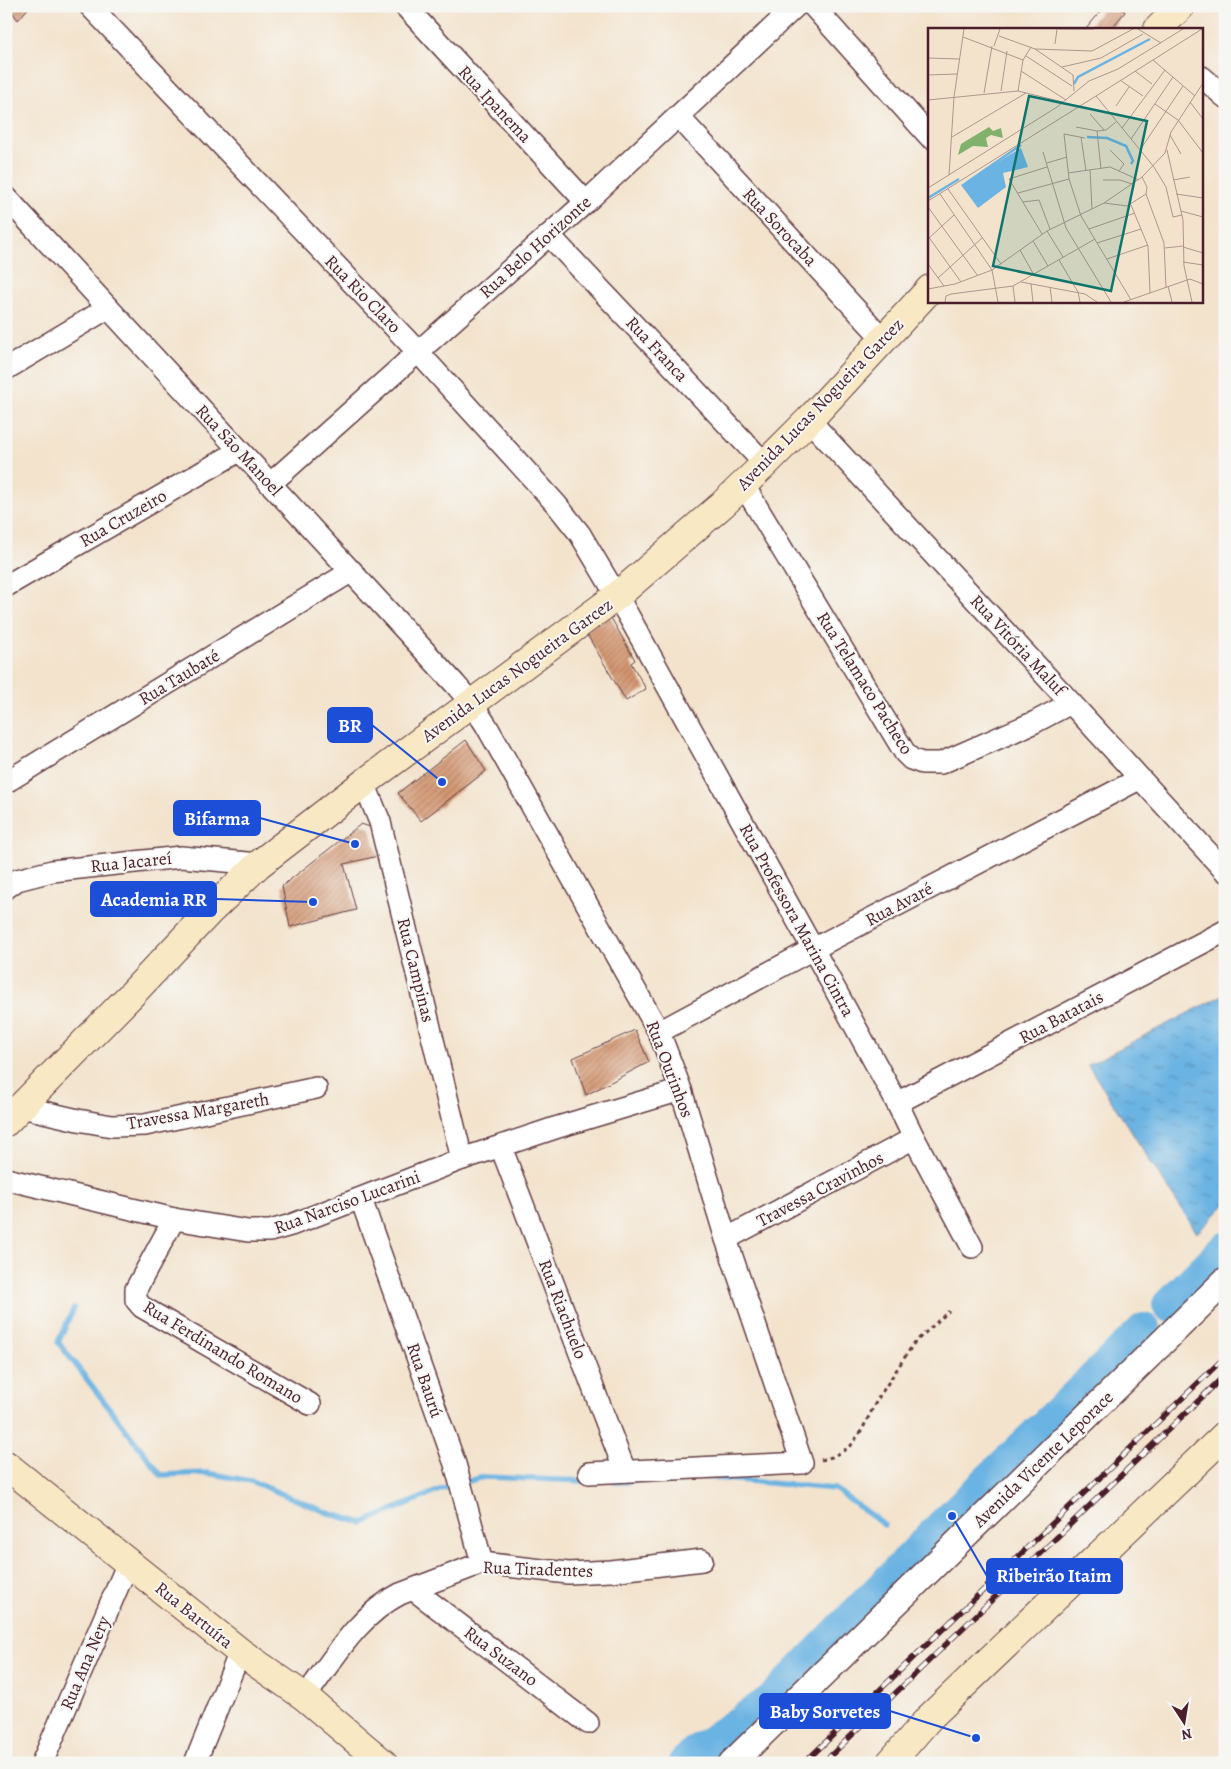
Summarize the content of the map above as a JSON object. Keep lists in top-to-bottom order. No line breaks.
{"streets":{"main road":["Avenida Lucas Nogueira Garcez","Rua Bartuíra"],"street":["Rua Ipanema","Rua Sorocaba","Rua Belo Horizonte","Rua Rio Claro","Rua Franca","Rua São Manoel","Rua Cruzeiro","Rua Vitória Maluf","Rua Taubaté","Rua Telamaco Pacheco","Rua Jacareí","Rua Avaré","Rua Professora Marina Cintra","Rua Campinas","Rua Batatais","Rua Ourinhos","Travessa Margareth","Travessa Cravinhos","Rua Narciso Lucarini","Rua Riachuelo","Rua Ferdinando Romano","Rua Baurú","Avenida Vicente Leporace","Rua Tiradentes","Rua Suzano","Rua Ana Nery"]},"crossings":[["Rua Ipanema","Rua Belo Horizonte"],["Rua Sorocaba","Rua Belo Horizonte"],["Rua Sorocaba","Avenida Lucas Nogueira Garcez"],["Rua Belo Horizonte","Rua Rio Claro"],["Rua Belo Horizonte","Rua Franca"],["Rua Belo Horizonte","Rua São Manoel"],["Rua Rio Claro","Avenida Lucas Nogueira Garcez"],["Rua Rio Claro","Rua Professora Marina Cintra"],["Rua Franca","Avenida Lucas Nogueira Garcez"],["Avenida Lucas Nogueira Garcez","Rua São Manoel"],["Avenida Lucas Nogueira Garcez","Rua Vitória Maluf"],["Avenida Lucas Nogueira Garcez","Rua Telamaco Pacheco"],["Avenida Lucas Nogueira Garcez","Rua Jacareí"],["Avenida Lucas Nogueira Garcez","Rua Professora Marina Cintra"],["Avenida Lucas Nogueira Garcez","Rua Campinas"],["Avenida Lucas Nogueira Garcez","Rua Ourinhos"],["Avenida Lucas Nogueira Garcez","Travessa Margareth"],["Rua São Manoel","Rua Cruzeiro"],["Rua São Manoel","Rua Taubaté"],["Rua São Manoel","Rua Ourinhos"],["Rua Vitória Maluf","Rua Telamaco Pacheco"],["Rua Vitória Maluf","Rua Avaré"],["Rua Avaré","Rua Professora Marina Cintra"],["Rua Avaré","Rua Ourinhos"],["Rua Professora Marina Cintra","Rua Batatais"],["Rua Professora Marina Cintra","Travessa Cravinhos"],["Rua Campinas","Rua Narciso Lucarini"],["Rua Ourinhos","Travessa Cravinhos"],["Rua Ourinhos","Rua Narciso Lucarini"],["Rua Narciso Lucarini","Rua Riachuelo"],["Rua Narciso Lucarini","Rua Ferdinando Romano"],["Rua Narciso Lucarini","Rua Baurú"],["Rua Baurú","Rua Tiradentes"],["Rua Tiradentes","Rua Bartuíra"],["Rua Tiradentes","Rua Suzano"],["Rua Bartuíra","Rua Ana Nery"]],"places":["BR","Bifarma","Academia RR","Ribeirão Itaim","Baby Sorvetes"],"north":"bottom"}
